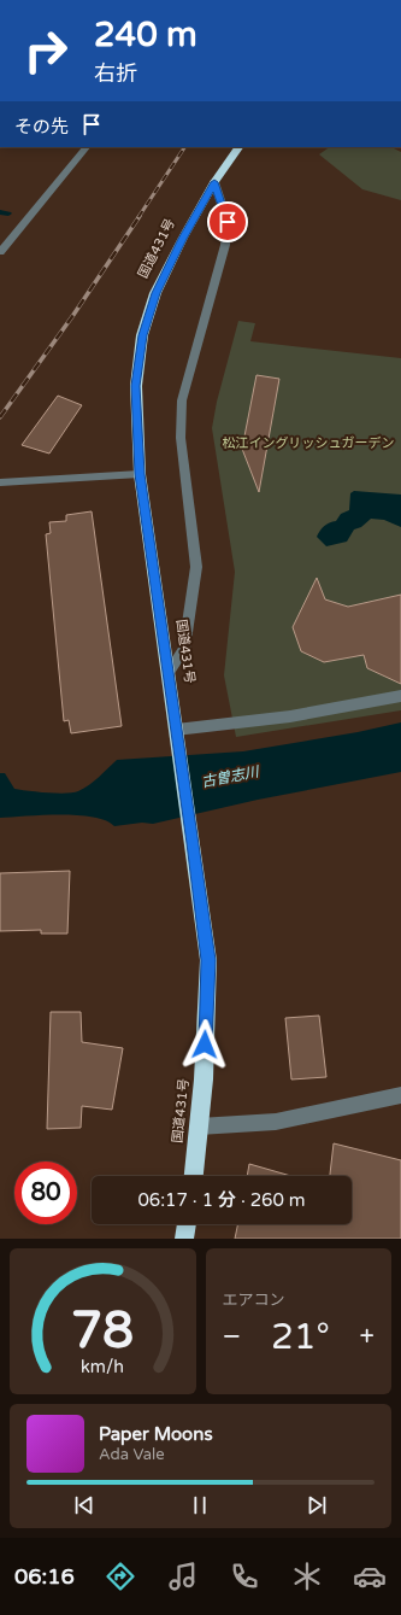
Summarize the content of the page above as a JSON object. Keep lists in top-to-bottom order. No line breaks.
{"streets":{"highway":["国道431号"]},"water":["古曽志川"],"parks":["松江イングリッシュガーデン"],"page":{"turn":["240 m","右折"],"then":"その先","limit":"80","trip":"06:17 · 1 分 · 260 m","tile":"エアコン","heat":["−","21°","+"],"song":["Paper Moons","Ada Vale"],"tabs":"06:16","gauge":["78","km/h"]}}
